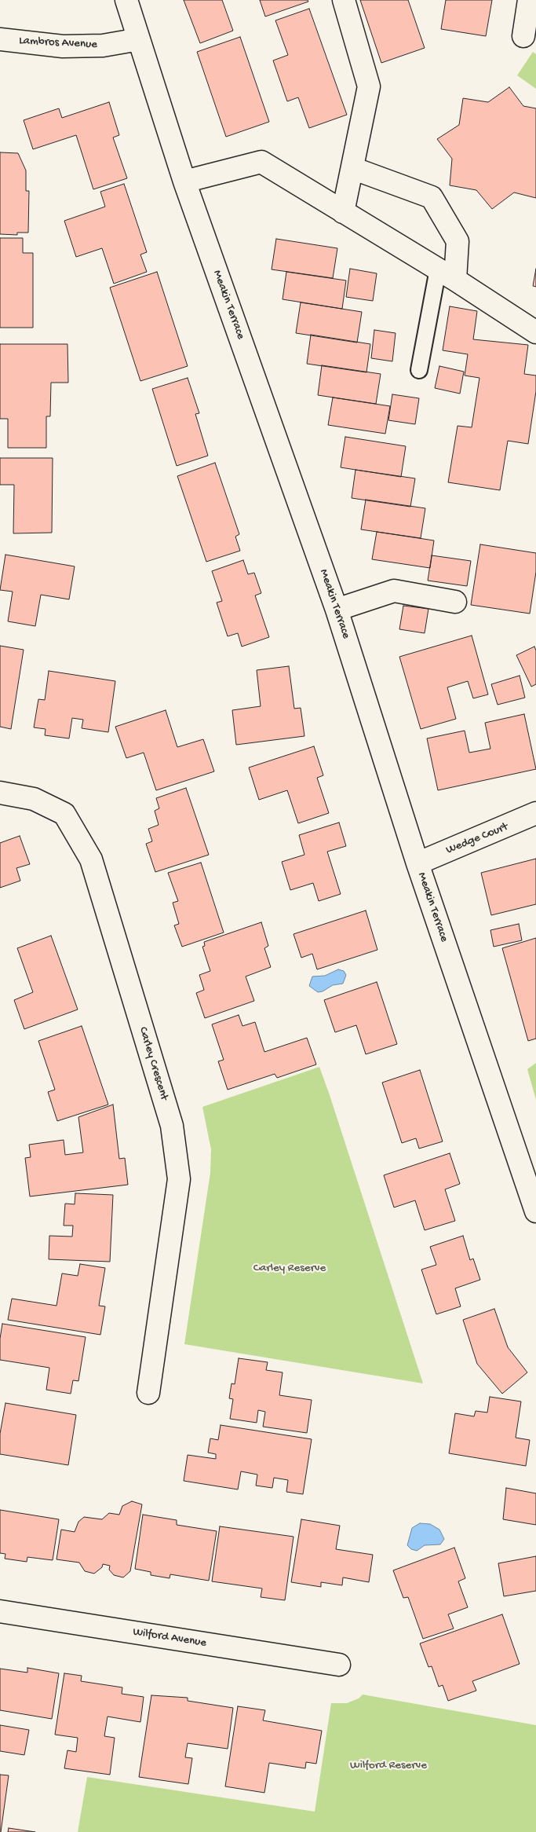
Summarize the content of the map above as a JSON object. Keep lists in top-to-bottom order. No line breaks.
{"streets":{"street":["Lambros Avenue","Meakin Terrace","Wedge Court","Carley Crescent","Wilford Avenue"]},"crossings":[["Lambros Avenue","Meakin Terrace"],["Meakin Terrace","Wedge Court"]],"parks":["Carley Reserve","Wilford Reserve"]}
